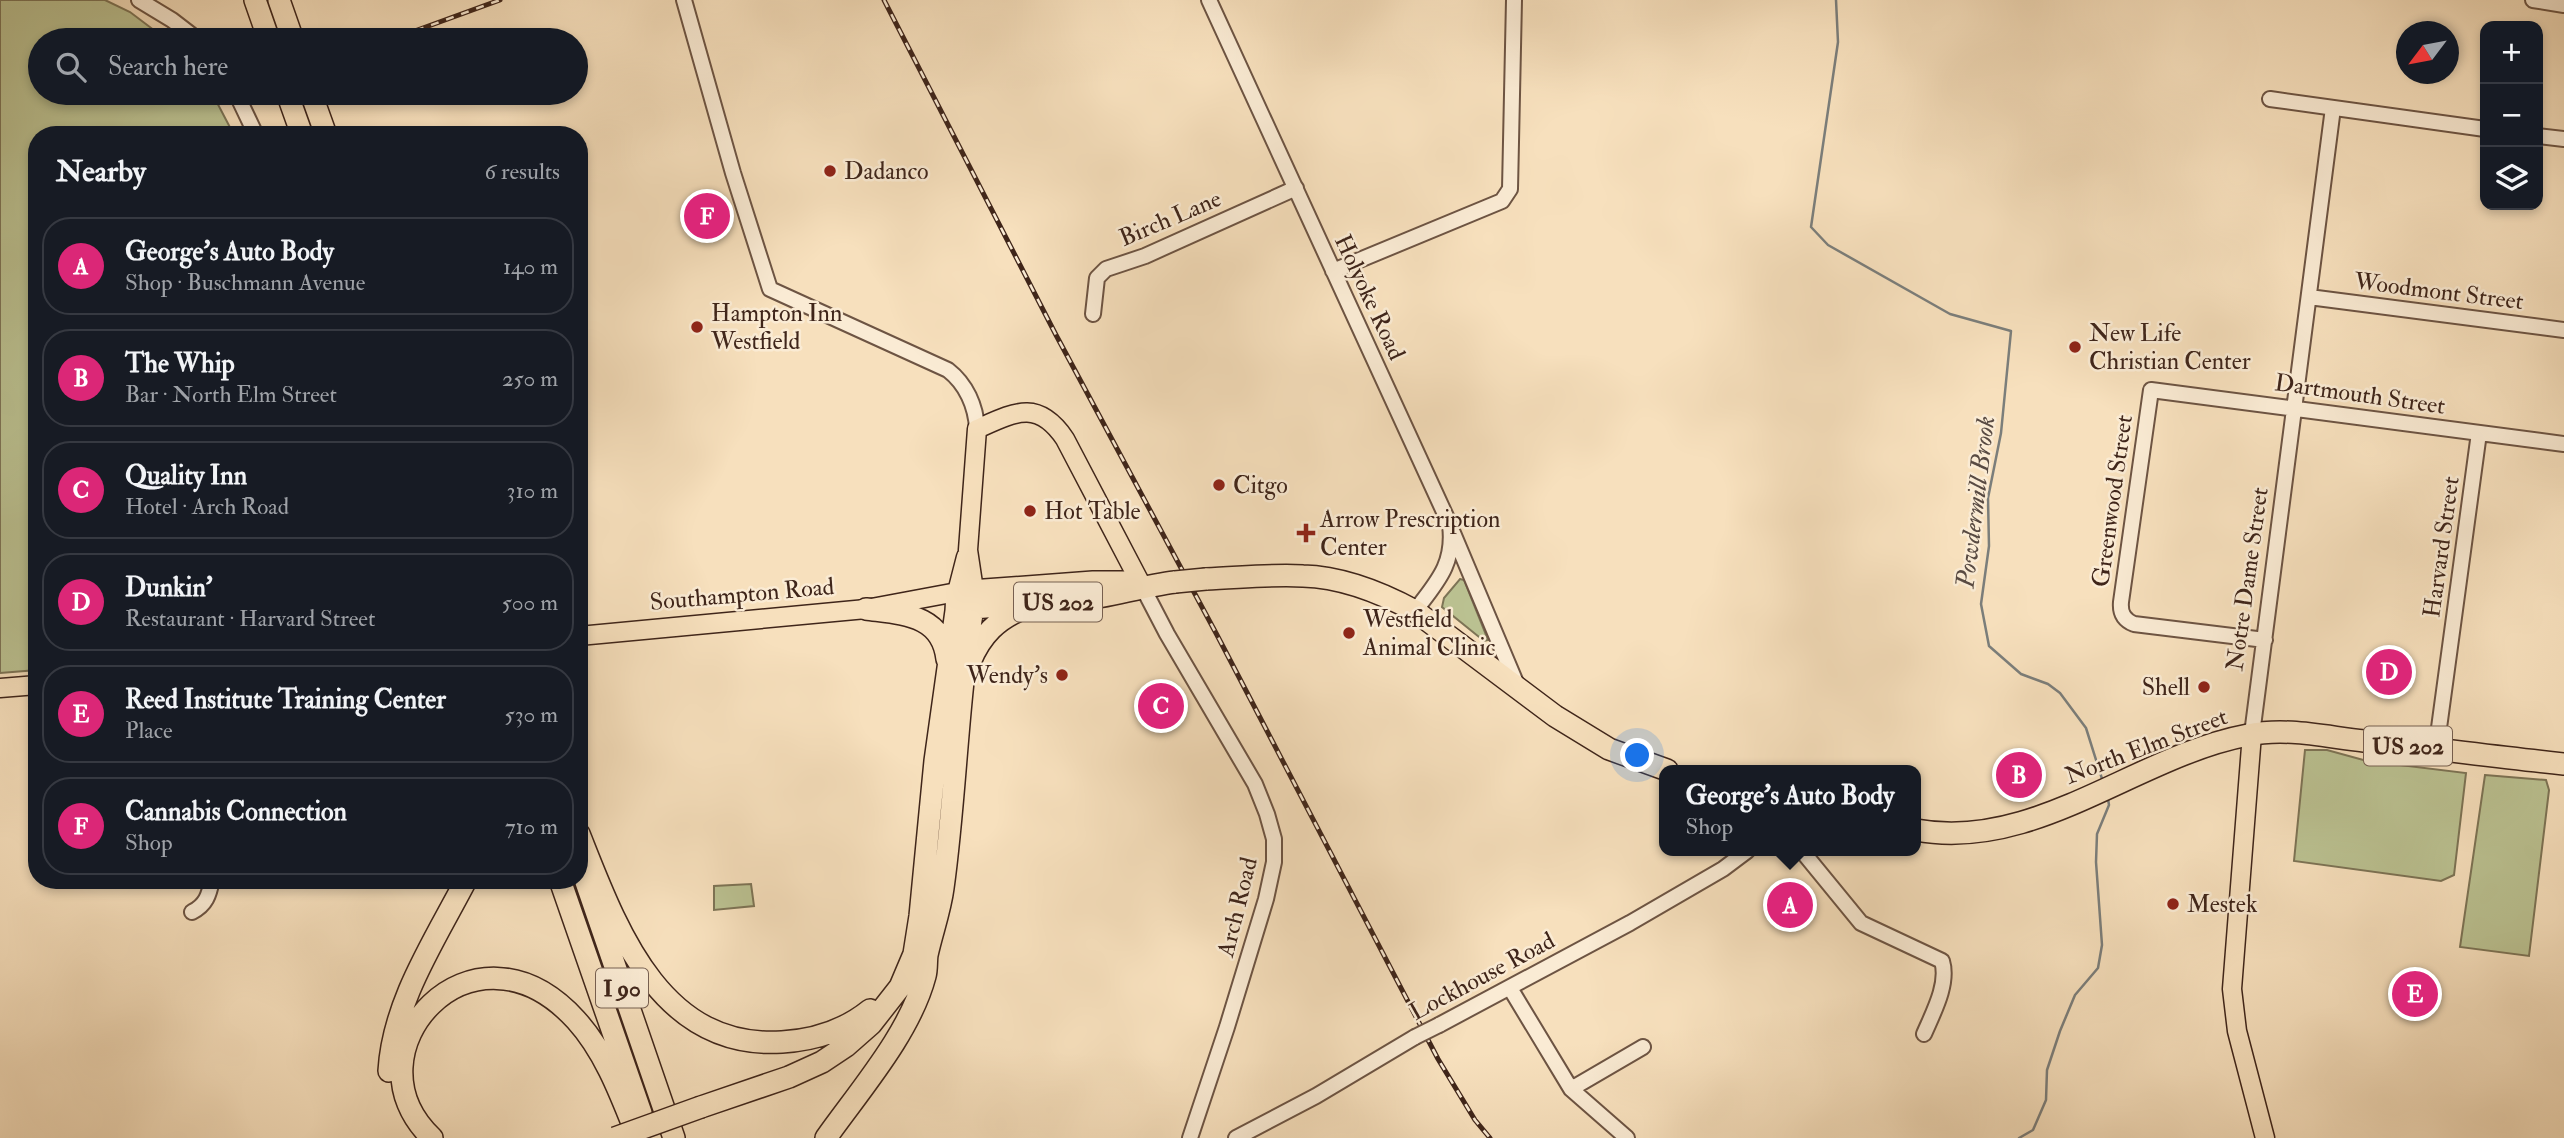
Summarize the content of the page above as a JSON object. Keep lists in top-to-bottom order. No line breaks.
{"streets":{"highway":["Southampton Road","US 202","North Elm Street","I 90"],"main road":["Notre Dame Street"],"street":["Birch Lane","Woodmont Street","Holyoke Road","Dartmouth Street","Greenwood Street","Harvard Street","Arch Road","Lockhouse Road"]},"crossings":[["Birch Lane","Holyoke Road"],["Woodmont Street","Notre Dame Street"],["Holyoke Road","Southampton Road"],["Holyoke Road","US 202"],["Dartmouth Street","Greenwood Street"],["Dartmouth Street","Harvard Street"],["Dartmouth Street","Notre Dame Street"],["Greenwood Street","Notre Dame Street"],["Harvard Street","North Elm Street"],["Notre Dame Street","North Elm Street"],["Southampton Road","US 202"],["Southampton Road","Arch Road"]],"water":["Powdermill Brook"],"places":{"other":["Dadanco","Hampton Inn Westfield","New Life Christian Center","Citgo","Hot Table","Westfield Animal Clinic","Wendy's","Shell","Mestek"],"health":["Arrow Prescription Center"]},"north":"bottom left","page":{"map_buttons":["+","−"],"search":"Search here","heading":["Nearby","6 results"],"pins":["F","D","C","B","A","E"],"list":[{"mark":"A","name":"George's Auto Body","note":"Shop · Buschmann Avenue","value":"140 m"},{"mark":"B","name":"The Whip","note":"Bar · North Elm Street","value":"250 m"},{"mark":"C","name":"Quality Inn","note":"Hotel · Arch Road","value":"310 m"},{"mark":"D","name":"Dunkin'","note":"Restaurant · Harvard Street","value":"500 m"},{"mark":"E","name":"Reed Institute Training Center","note":"Place","value":"530 m"},{"mark":"F","name":"Cannabis Connection","note":"Shop","value":"710 m"}],"popup":["George's Auto Body","Shop"]}}
